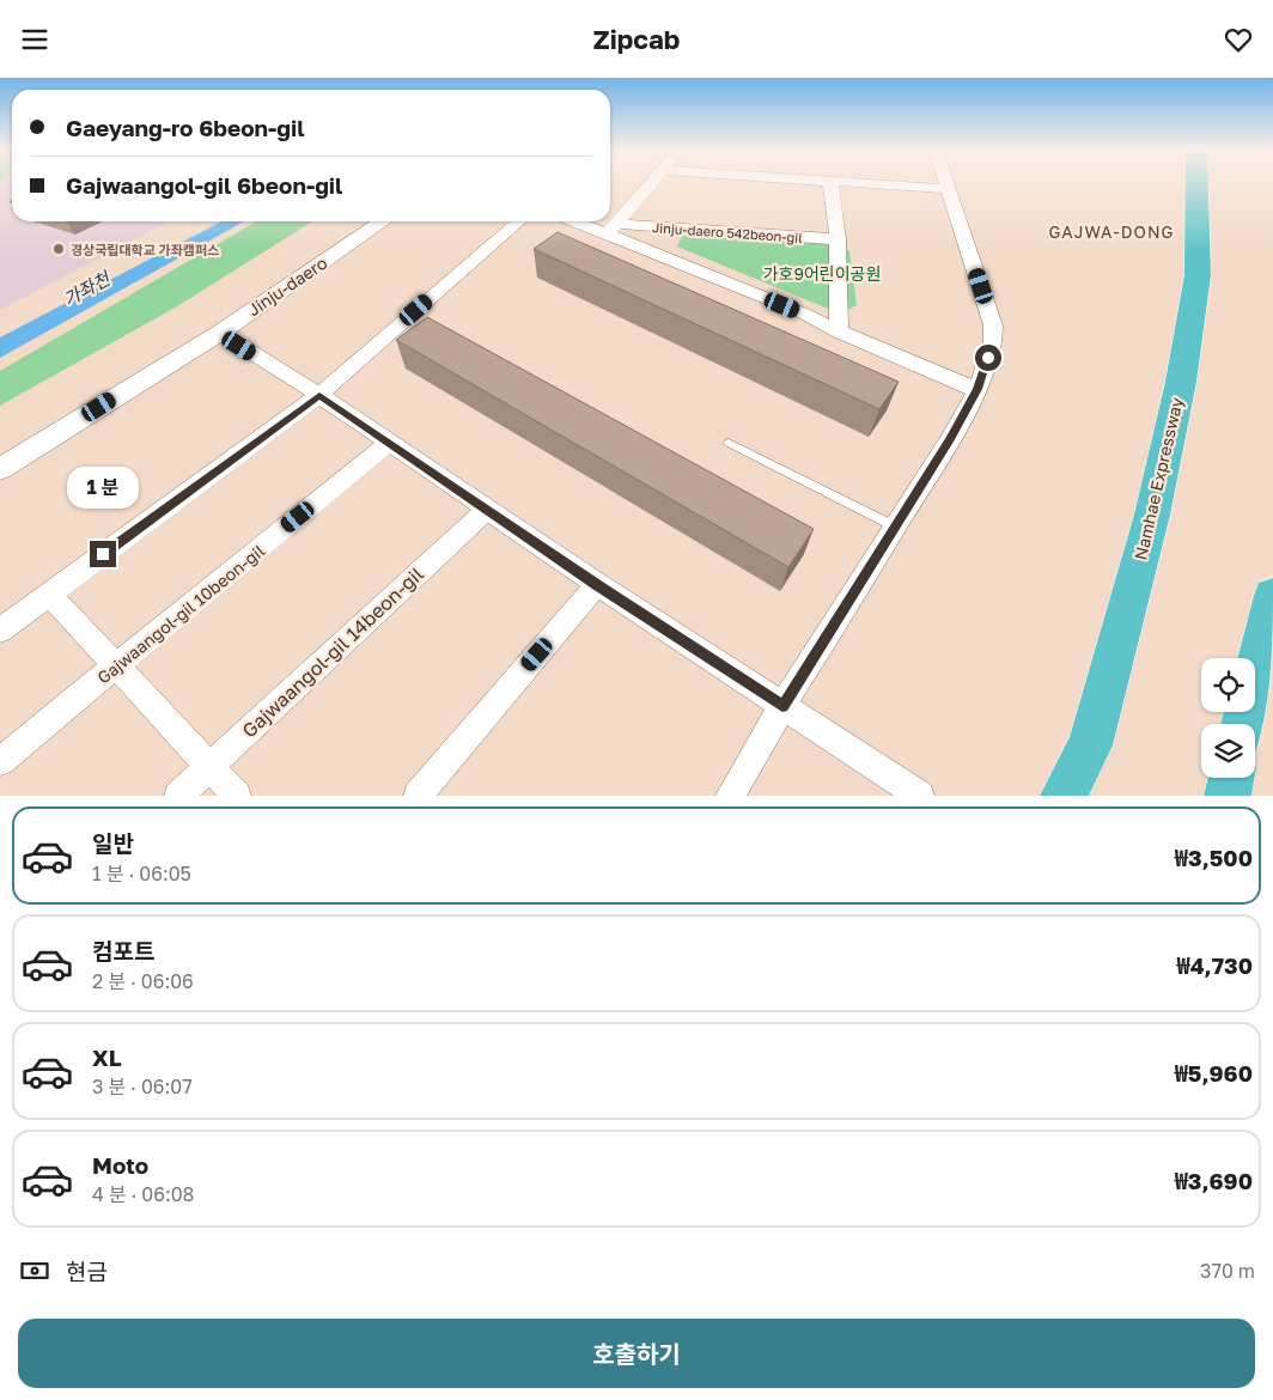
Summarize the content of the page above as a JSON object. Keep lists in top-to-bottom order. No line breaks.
{"streets":{"highway":["Namhae Expressway"],"street":["Jinju-daero 542beon-gil","Jinju-daero","Gajwaangol-gil 10beon-gil","Gajwaangol-gil 14beon-gil"]},"districts":["GAJWA-DONG"],"water":["가좌천"],"parks":["가호9어린이공원"],"places":["경상국립대학교 가좌캠퍼스"],"page":{"header":"Zipcab","banner":["Gaeyang-ro 6beon-gil","Gajwaangol-gil 6beon-gil"],"bubble":"1 분","list":[{"name":"일반","note":"1 분 · 06:05","value":"₩3,500"},{"name":"컴포트","note":"2 분 · 06:06","value":"₩4,730"},{"name":"XL","note":"3 분 · 06:07","value":"₩5,960"},{"name":"Moto","note":"4 분 · 06:08","value":"₩3,690"}],"pay":["현금","370 m"],"buttons":"호출하기"}}
